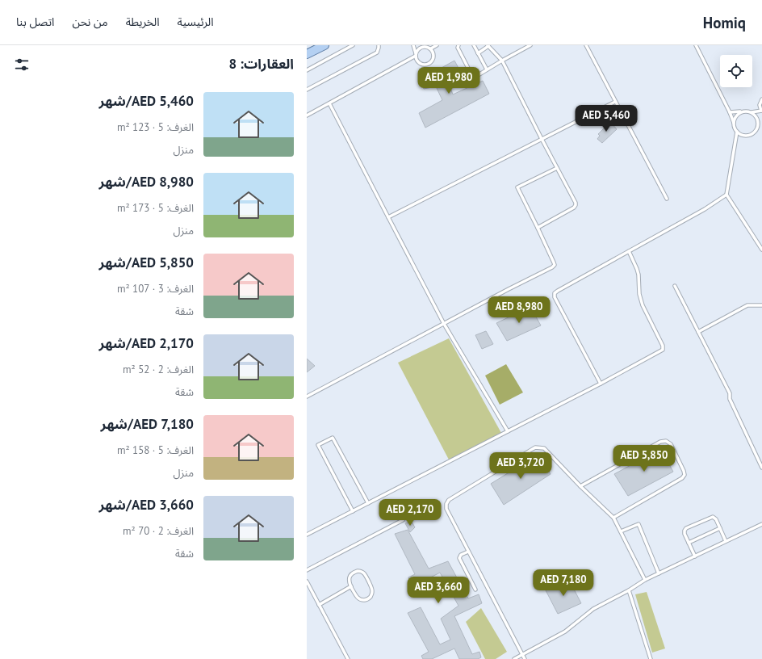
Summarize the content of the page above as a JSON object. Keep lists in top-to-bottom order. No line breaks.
{"page":{"header":"Homiq","nav":["الرئيسية","الخريطة","من نحن","اتصل بنا"],"heading":"العقارات: 8","price":["AED 1,980","AED 5,460","AED 8,980","AED 5,850","AED 3,720","AED 2,170","AED 7,180","AED 3,660"],"list":[{"name":"AED 5,460/شهر","note":"الغرف: 5 · 123 m² · منزل"},{"name":"AED 8,980/شهر","note":"الغرف: 5 · 173 m² · منزل"},{"name":"AED 5,850/شهر","note":"الغرف: 3 · 107 m² · شقة"},{"name":"AED 2,170/شهر","note":"الغرف: 2 · 52 m² · شقة"},{"name":"AED 7,180/شهر","note":"الغرف: 5 · 158 m² · منزل"},{"name":"AED 3,660/شهر","note":"الغرف: 2 · 70 m² · شقة"}]}}
